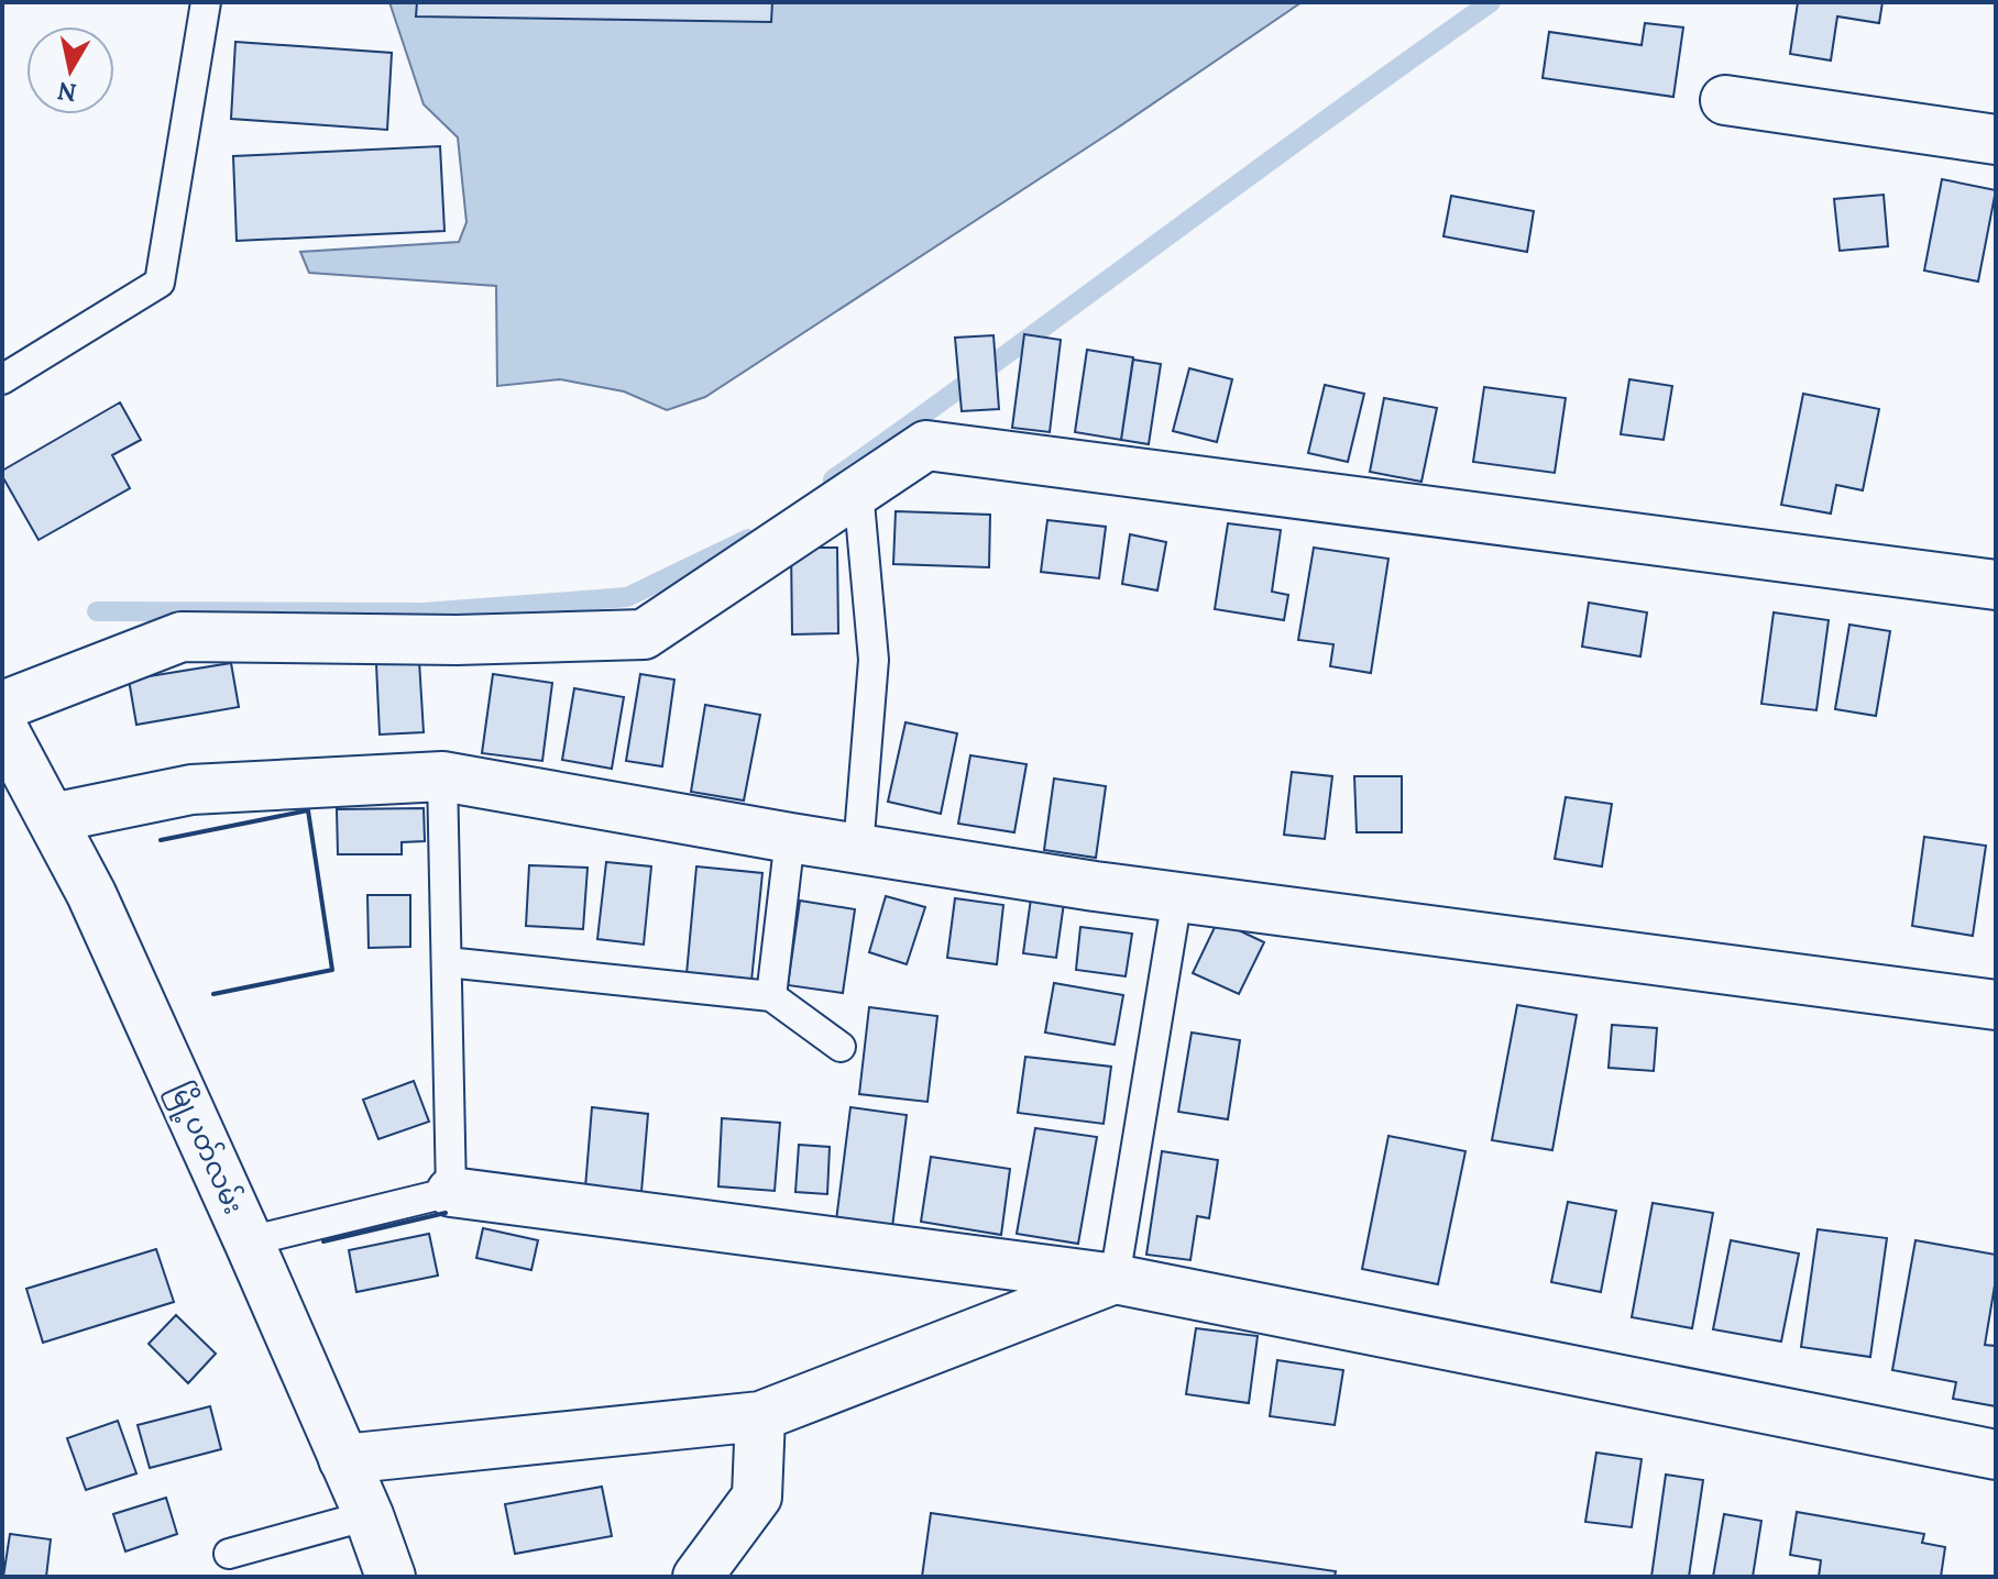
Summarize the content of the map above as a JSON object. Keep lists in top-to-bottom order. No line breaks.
{"streets":{"street":["မြို့ပတ်လမ်း"]},"north":"bottom"}
